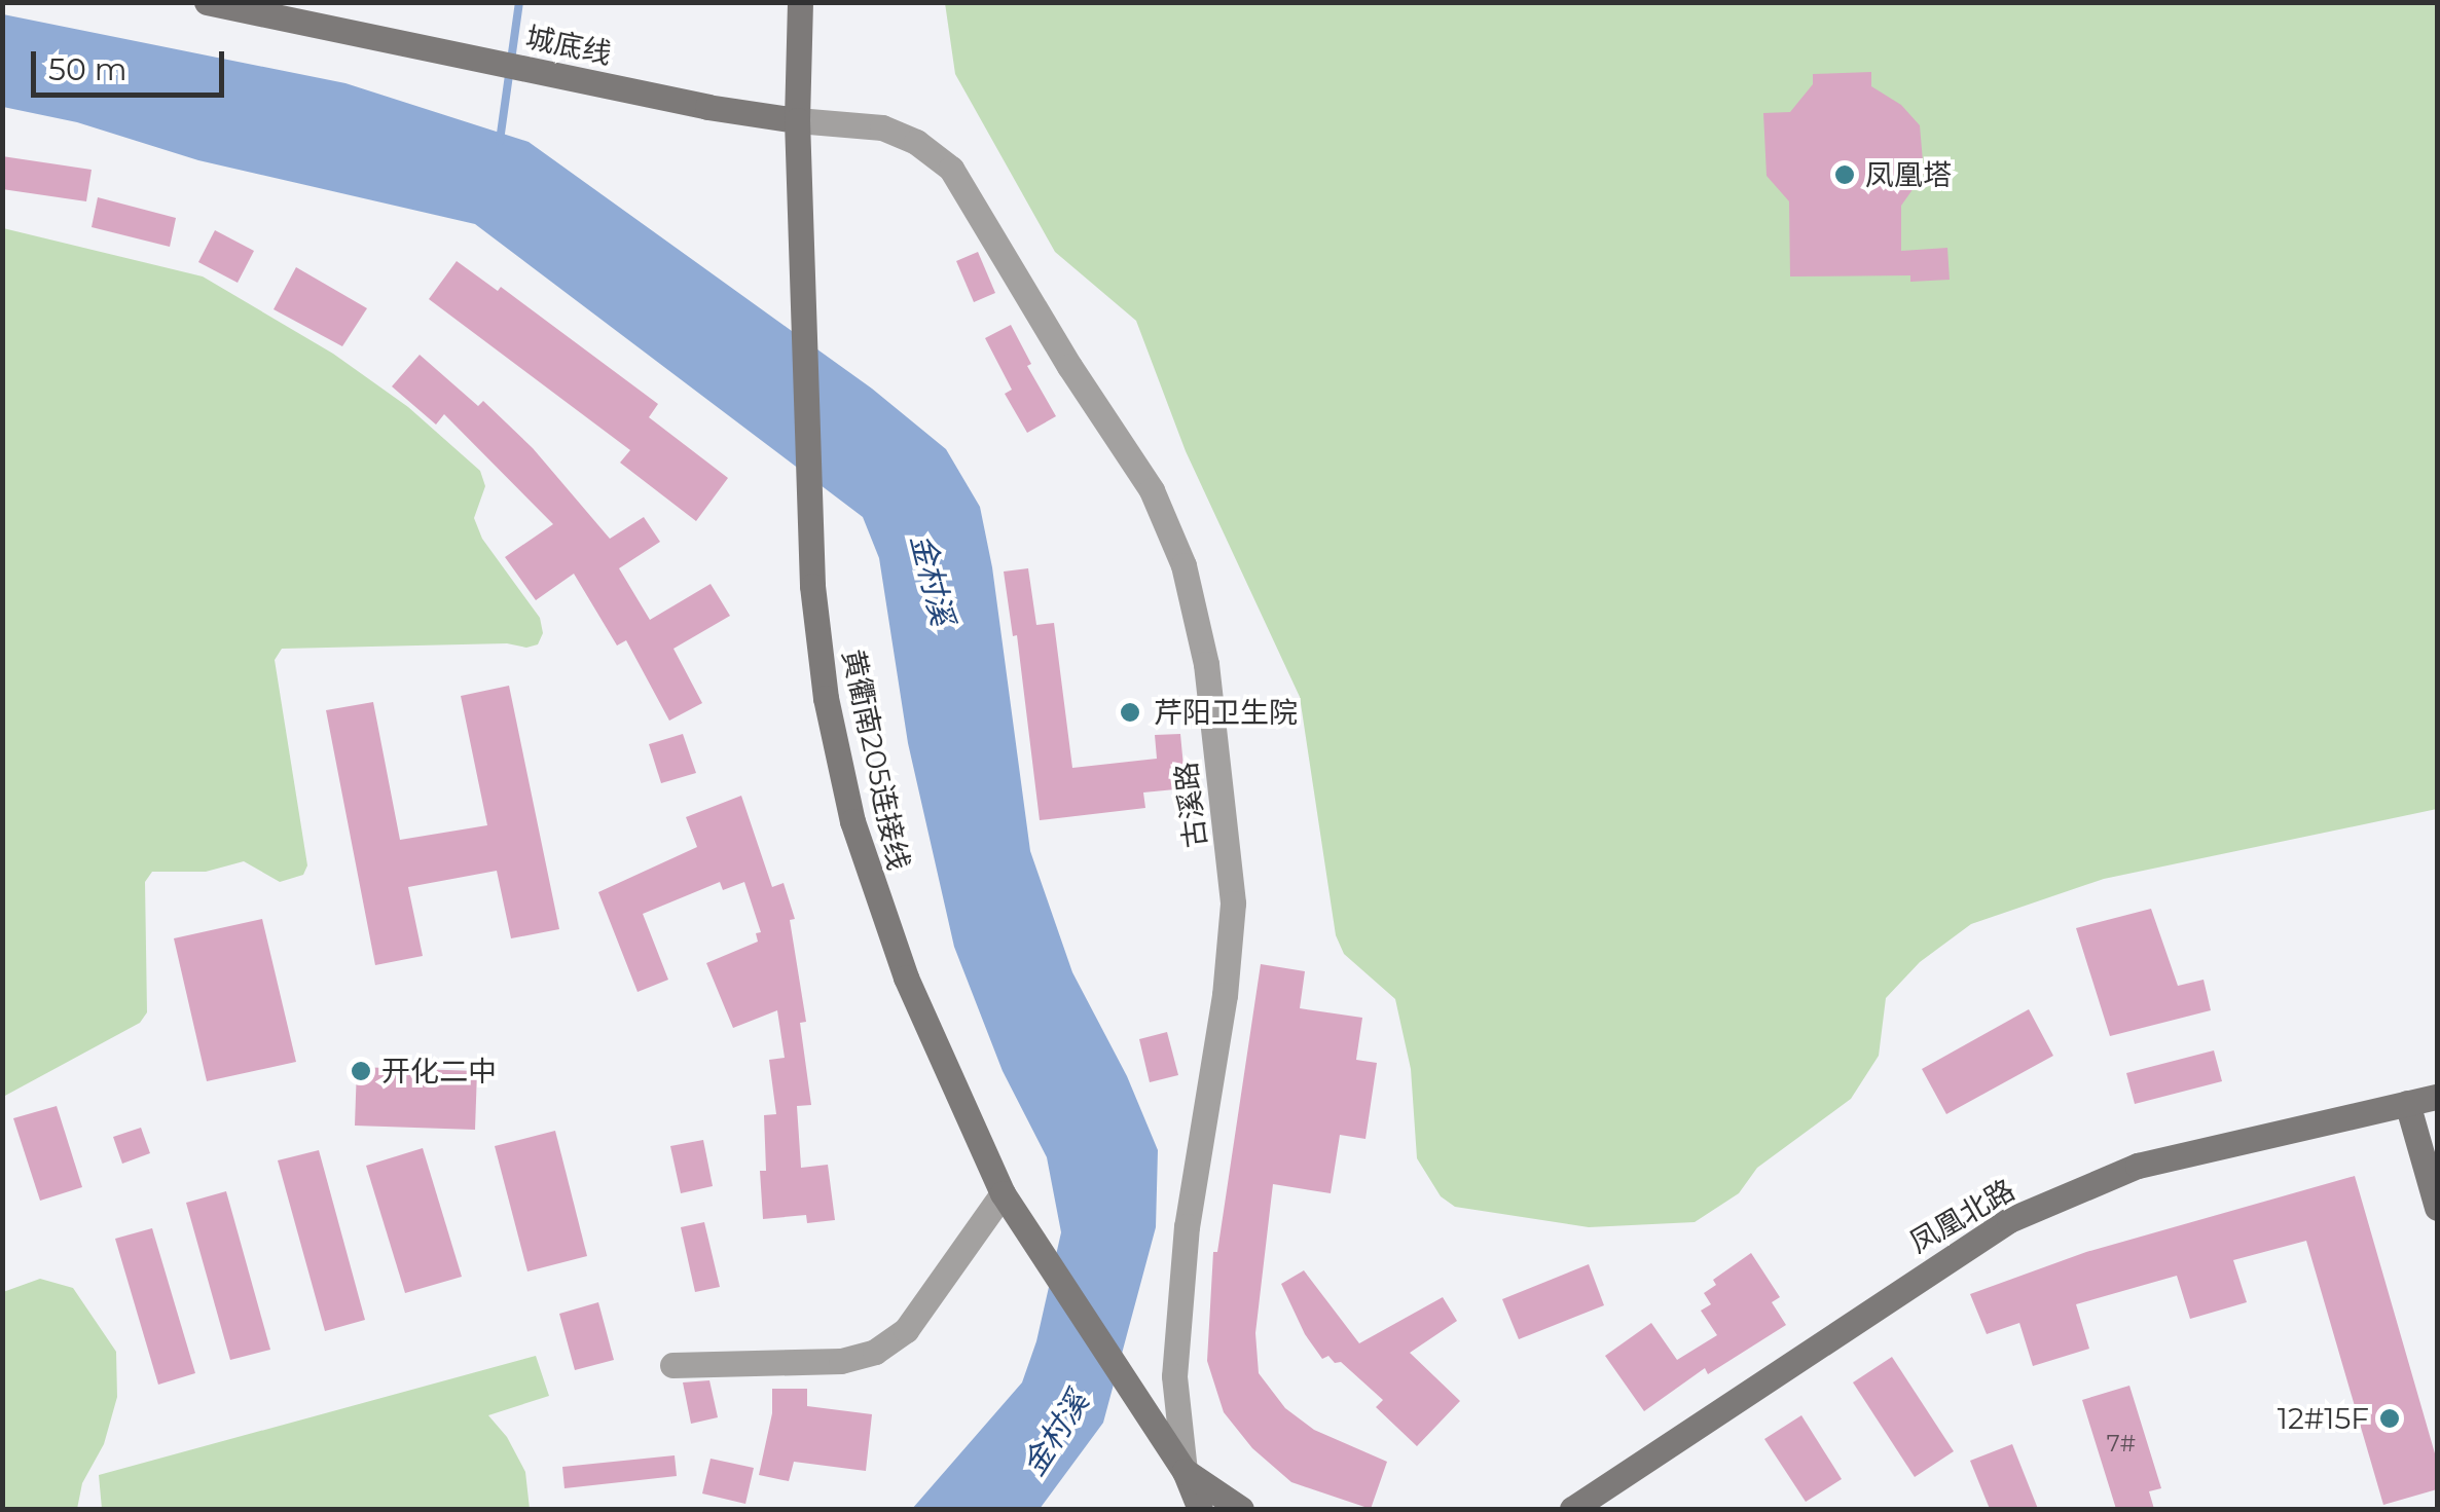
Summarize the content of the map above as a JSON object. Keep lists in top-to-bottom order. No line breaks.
{"streets":{"main road":["城底线","黄衢南205连接线","凤凰北路"],"street":["古溪路"]},"crossings":[["城底线","黄衢南205连接线"],["城底线","古溪路"],["黄衢南205连接线","古溪路"]],"water":["金村溪"],"places":["凤凰塔","芹阳卫生院","开化二中","12#15F"],"house_numbers":["7#"],"scale_bar":"50 m"}
